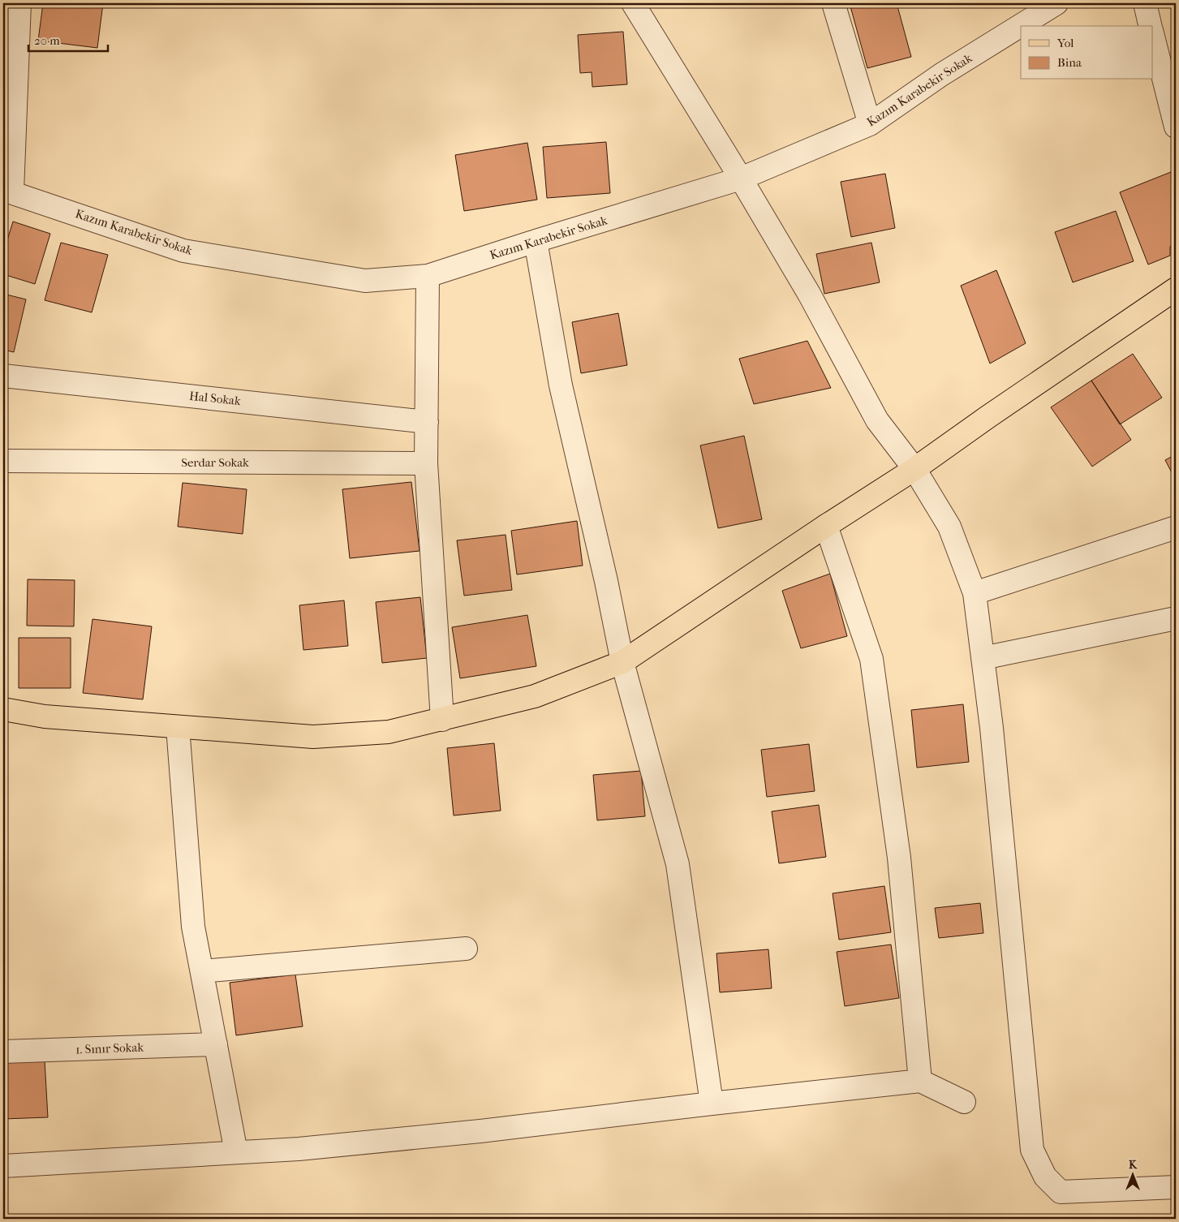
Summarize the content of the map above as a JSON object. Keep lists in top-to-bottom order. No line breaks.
{"streets":{"street":["Kazım Karabekir Sokak","Hal Sokak","Serdar Sokak","1. Sınır Sokak"]},"legend":["Yol","Bina"],"scale_bar":"20 m","north":"top"}
